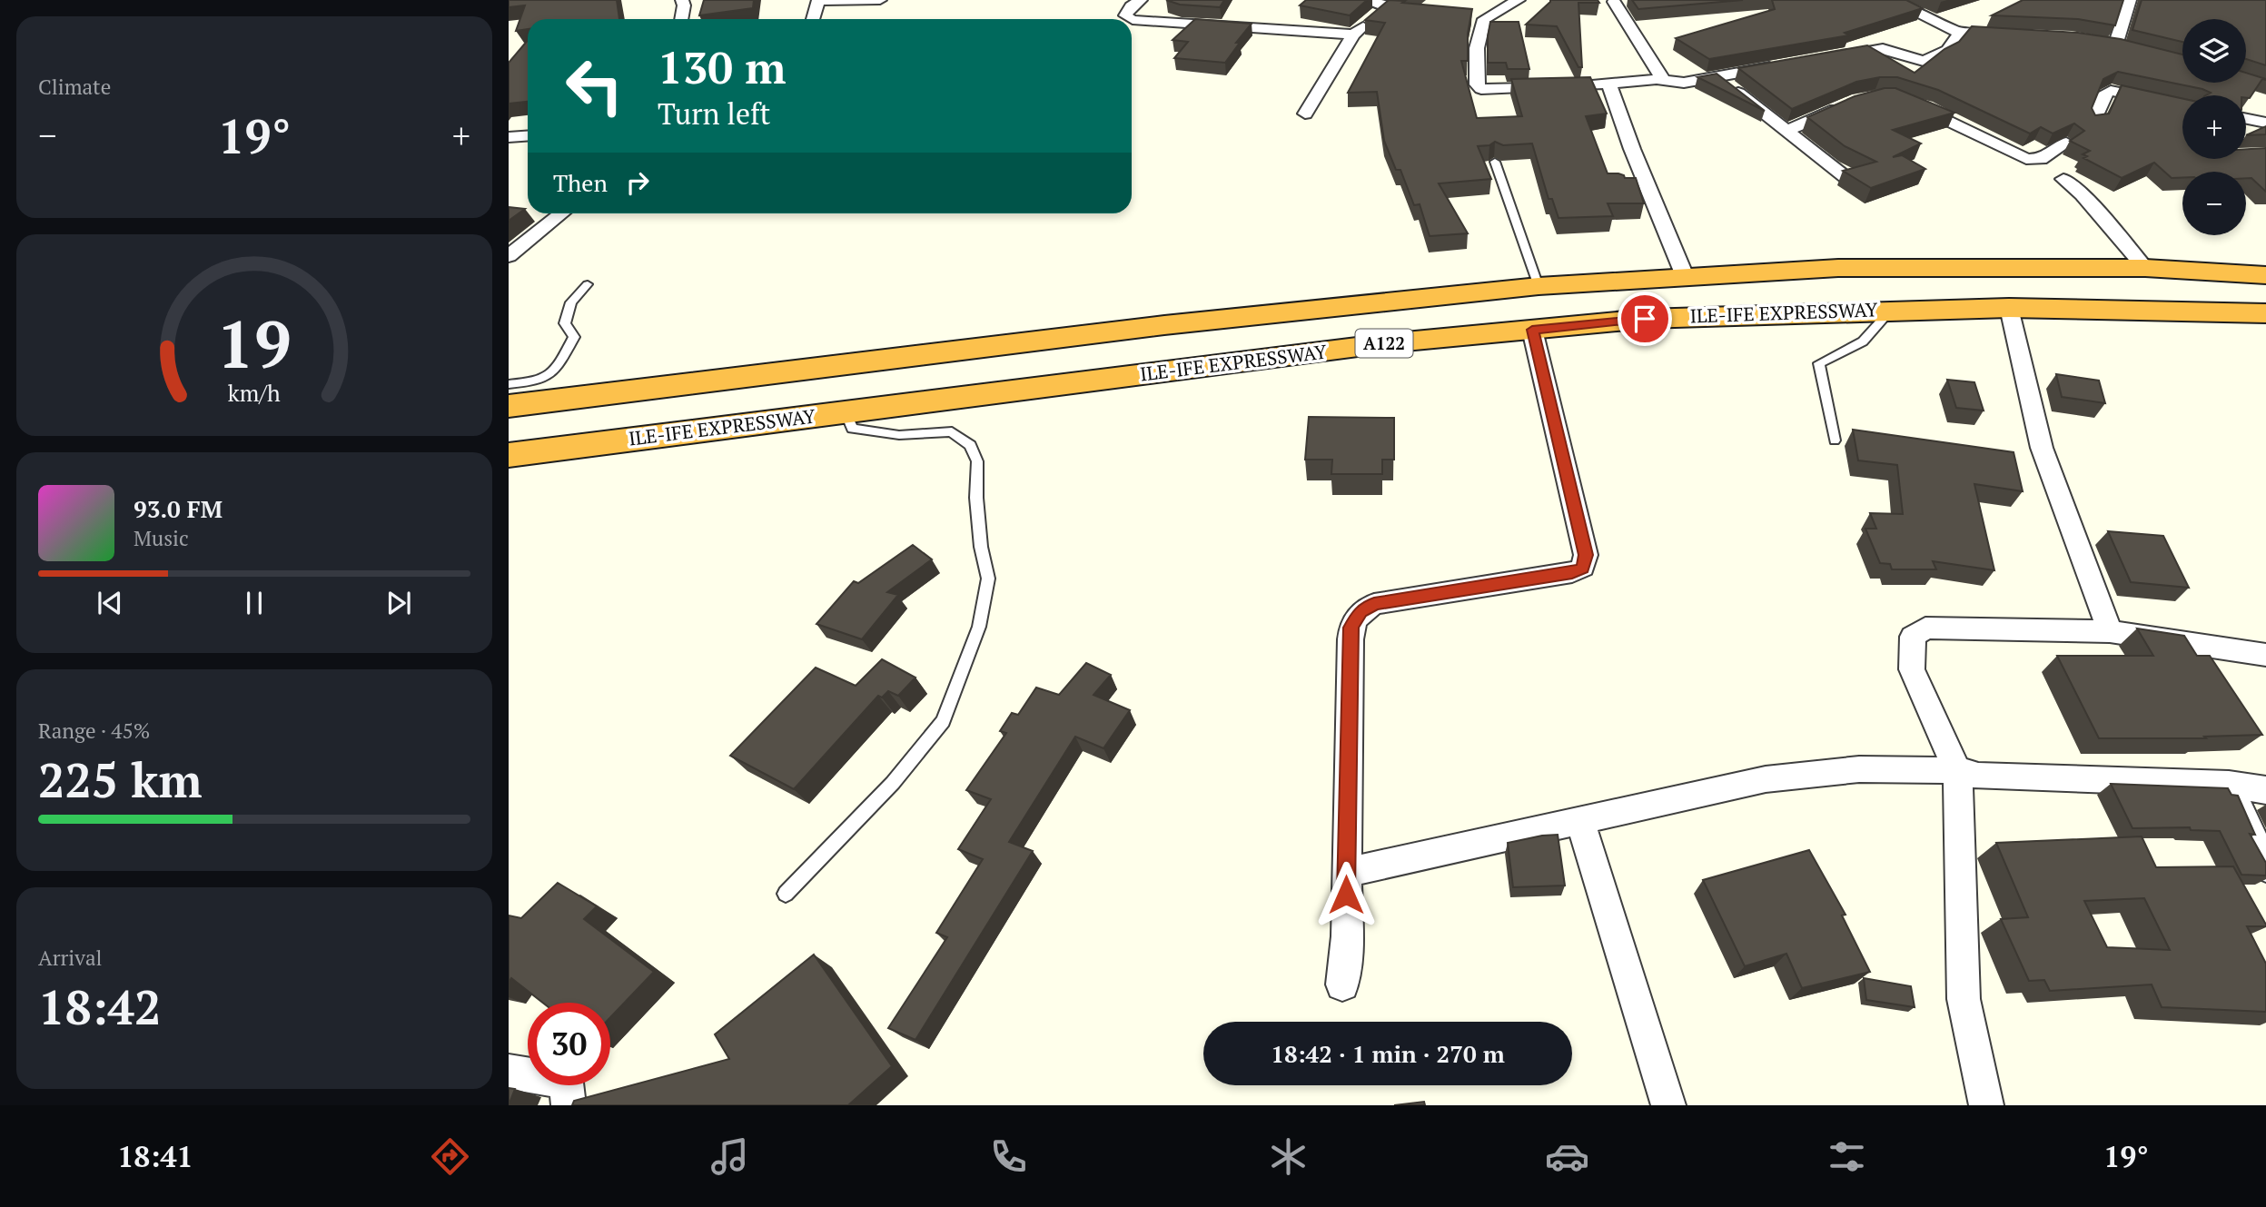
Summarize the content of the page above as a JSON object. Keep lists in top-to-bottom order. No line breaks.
{"streets":{"highway":["ILE-IFE EXPRESSWAY","A122"]},"page":{"tile":["Climate",["Range · 45%","225 km"],["Arrival","18:42"]],"map_buttons":["+","−"],"turn":["130 m","Turn left"],"heat":["−","19°","+"],"then":"Then","song":["93.0 FM","Music"],"limit":"30","trip":"18:42 · 1 min · 270 m","tabs":["18:41","19°"],"gauge":["19","km/h"]}}
